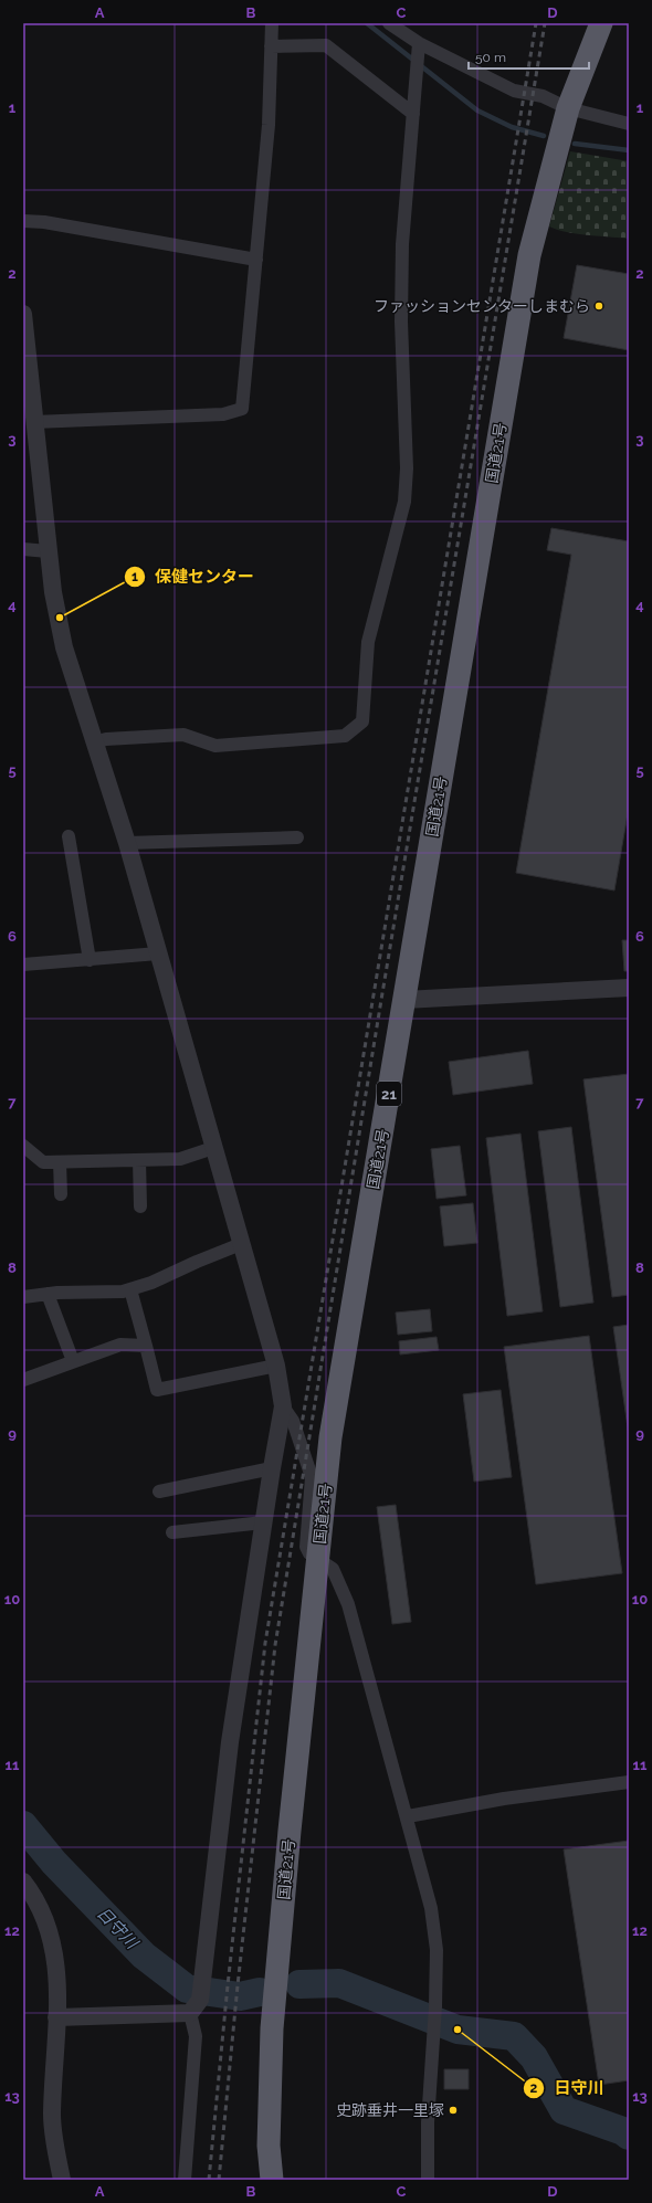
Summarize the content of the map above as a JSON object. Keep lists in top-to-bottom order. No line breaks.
{"streets":{"highway":["国道21号","21"]},"water":["日守川"],"places":["ファッションセンターしまむら","保健センター","日守川","史跡垂井一里塚"],"scale_bar":"50 m","grid":{"columns":["A","B","C","D"],"rows":["1","2","3","4","5","6","7","8","9","10","11","12","13"]}}
